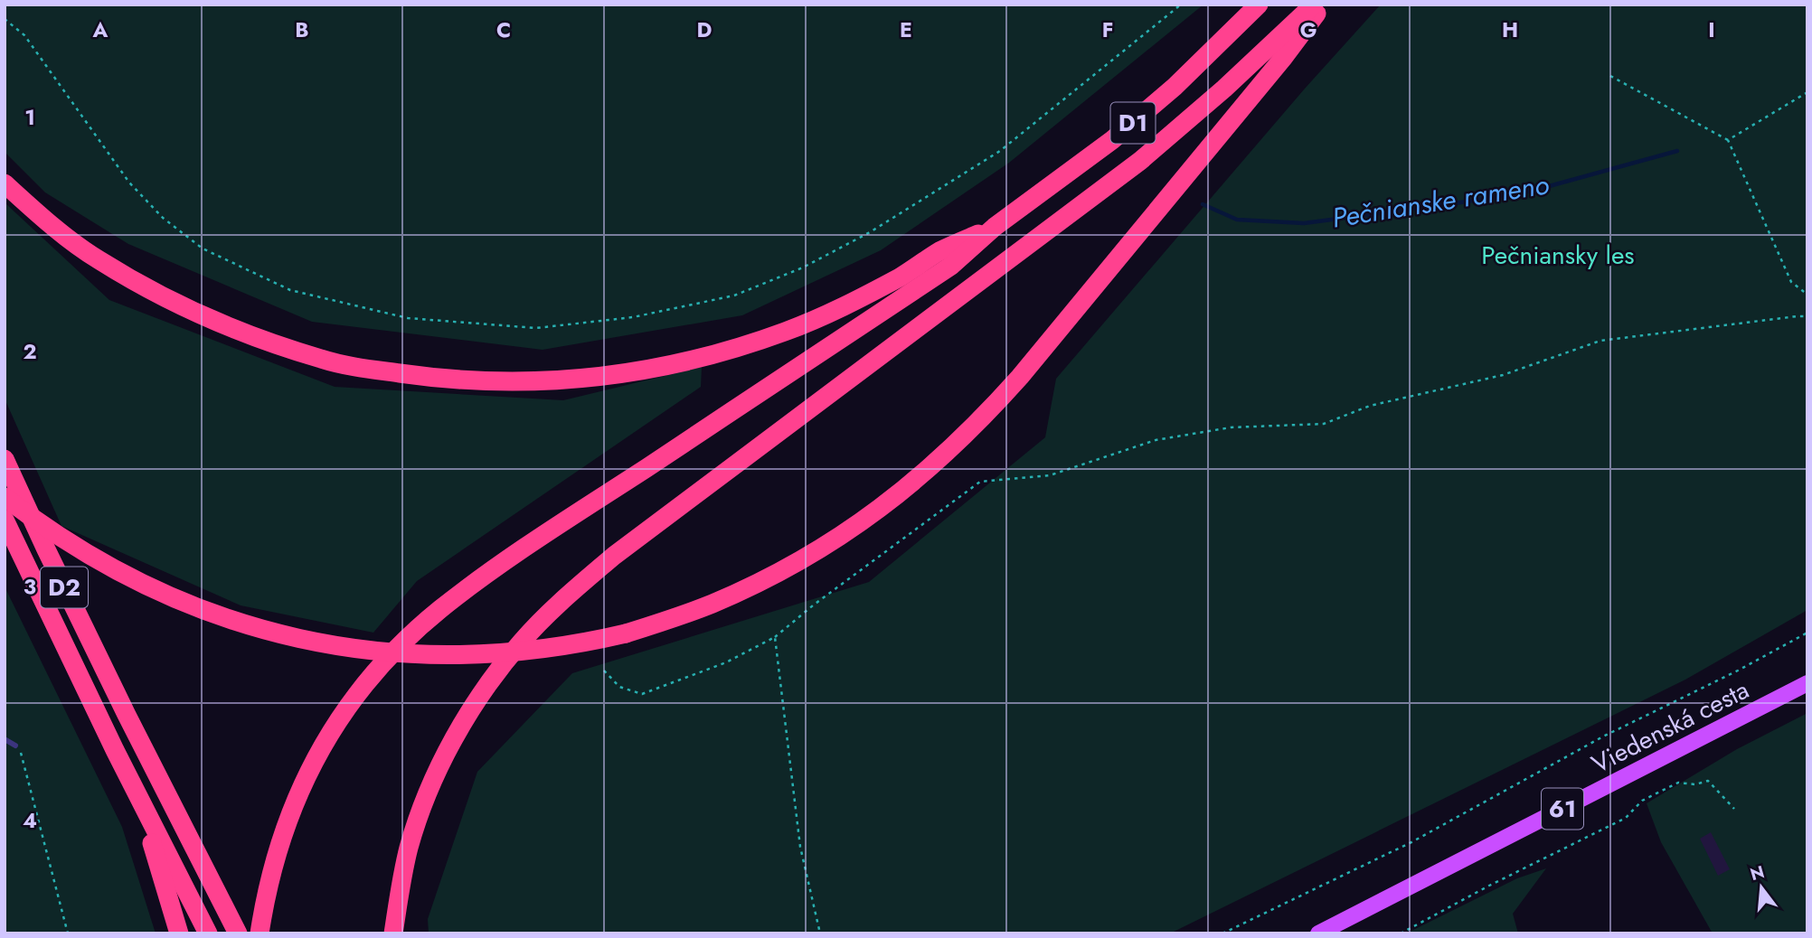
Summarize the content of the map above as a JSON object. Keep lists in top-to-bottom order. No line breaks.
{"streets":{"highway":["D1","D2"],"main road":["Viedenská cesta","61"]},"water":["Pečnianske rameno"],"parks":["Pečniansky les"],"north":"top","grid":{"columns":["A","B","C","D","E","F","G","H","I"],"rows":["1","2","3","4"]}}
